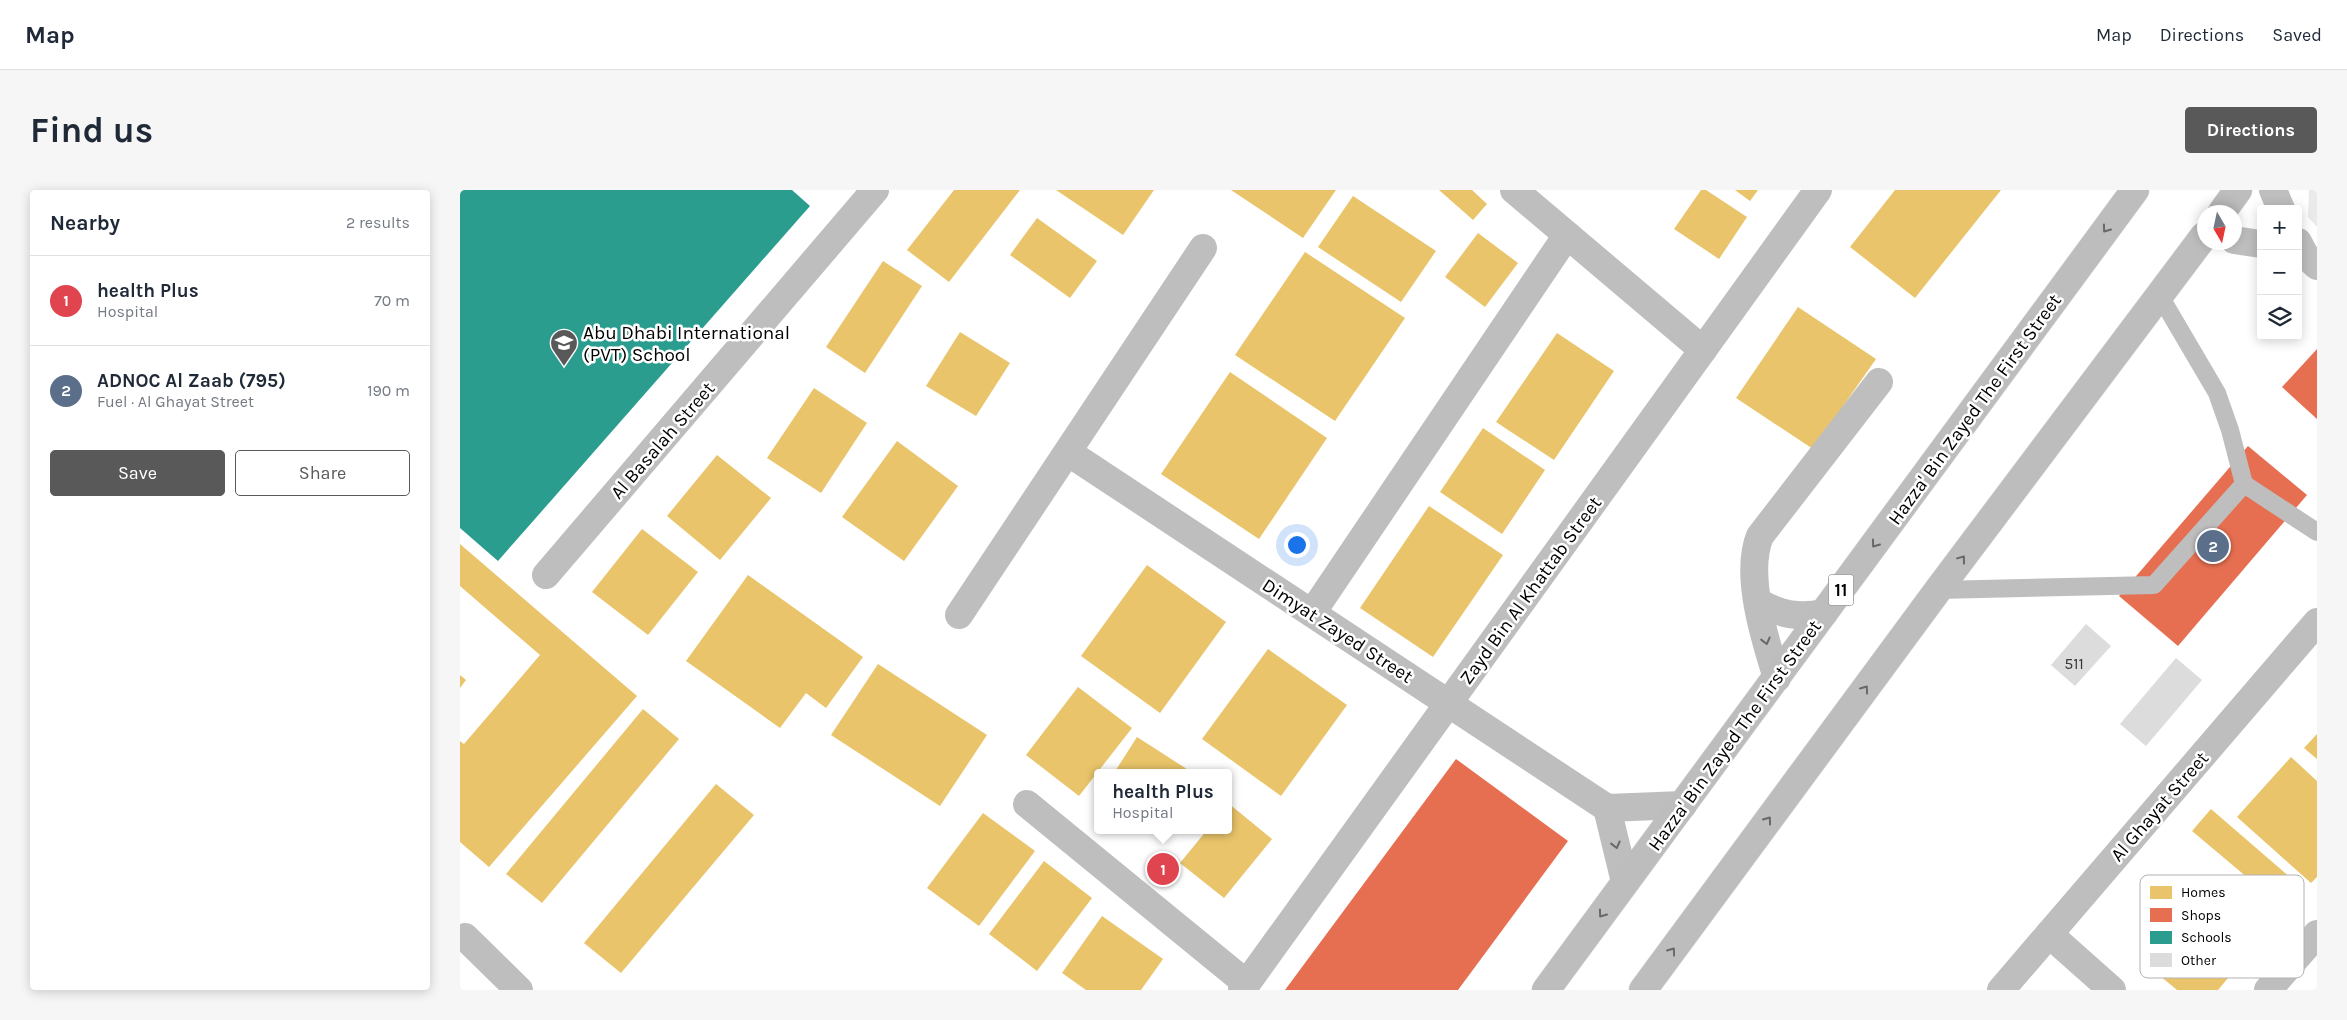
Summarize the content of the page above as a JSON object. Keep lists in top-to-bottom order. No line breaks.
{"streets":{"main road":["Hazza' Bin Zayed The First Street","11"],"street":["Al Basalah Street","Zayd Bin Al Khattab Street","Dimyat Zayed Street","Al Ghayat Street"]},"crossings":[["Zayd Bin Al Khattab Street","Dimyat Zayed Street"]],"places":{"school or university":["Abu Dhabi International (PVT) School"]},"house_numbers":["511"],"legend":["Homes","Shops","Schools","Other"],"north":"bottom","page":{"header":"Map","nav":["Map","Directions","Saved"],"buttons":["Directions",["Save","Share"]],"title":"Find us","heading":["Nearby","2 results"],"map_buttons":["+","−"],"list":[{"mark":"1","name":"health Plus","note":"Hospital","value":"70 m"},{"mark":"2","name":"ADNOC Al Zaab (795)","note":"Fuel · Al Ghayat Street","value":"190 m"}],"pins":["2","1"],"popup":["health Plus","Hospital"]}}
